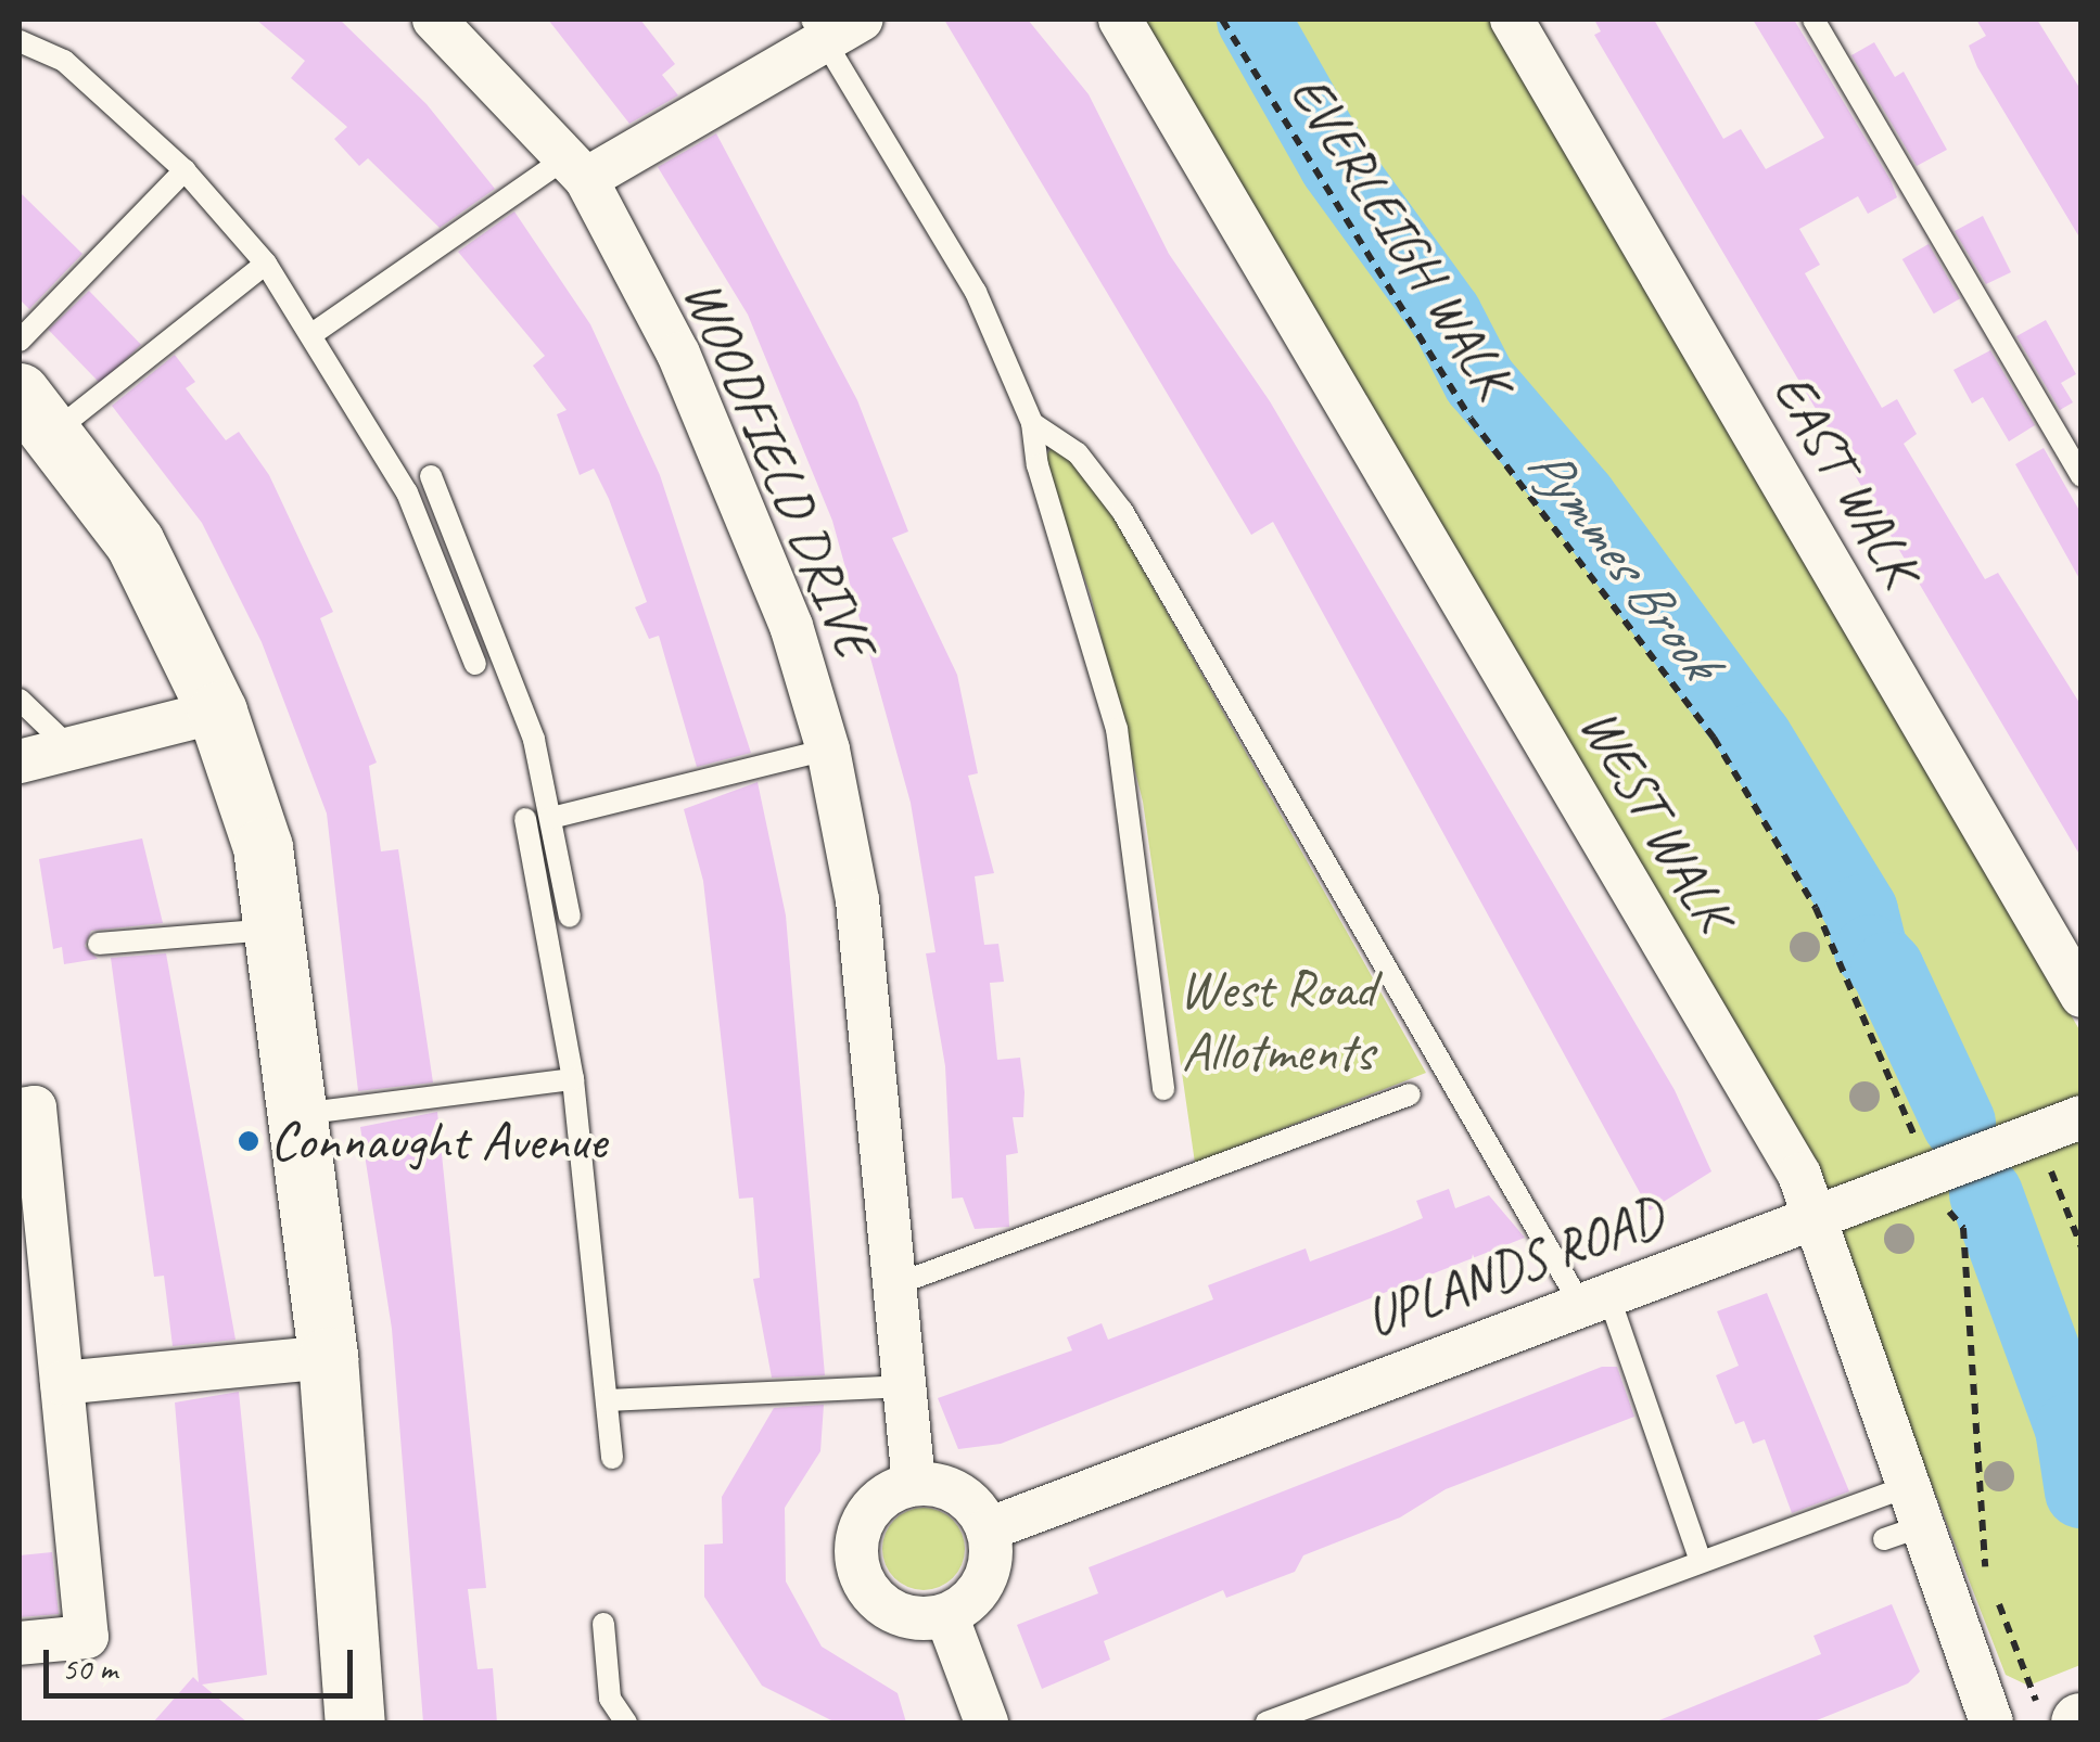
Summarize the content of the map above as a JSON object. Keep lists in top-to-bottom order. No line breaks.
{"streets":{"street":["WOODFIELD DRIVE","EAST WALK","WEST WALK","UPLANDS ROAD"],"path":["EVERLEIGH WALK"]},"crossings":[["EVERLEIGH WALK","UPLANDS ROAD"],["WOODFIELD DRIVE","UPLANDS ROAD"],["WEST WALK","UPLANDS ROAD"]],"water":["Pymmes Brook"],"parks":["West Road Allotments"],"places":["Connaught Avenue"],"scale_bar":"50 m"}
